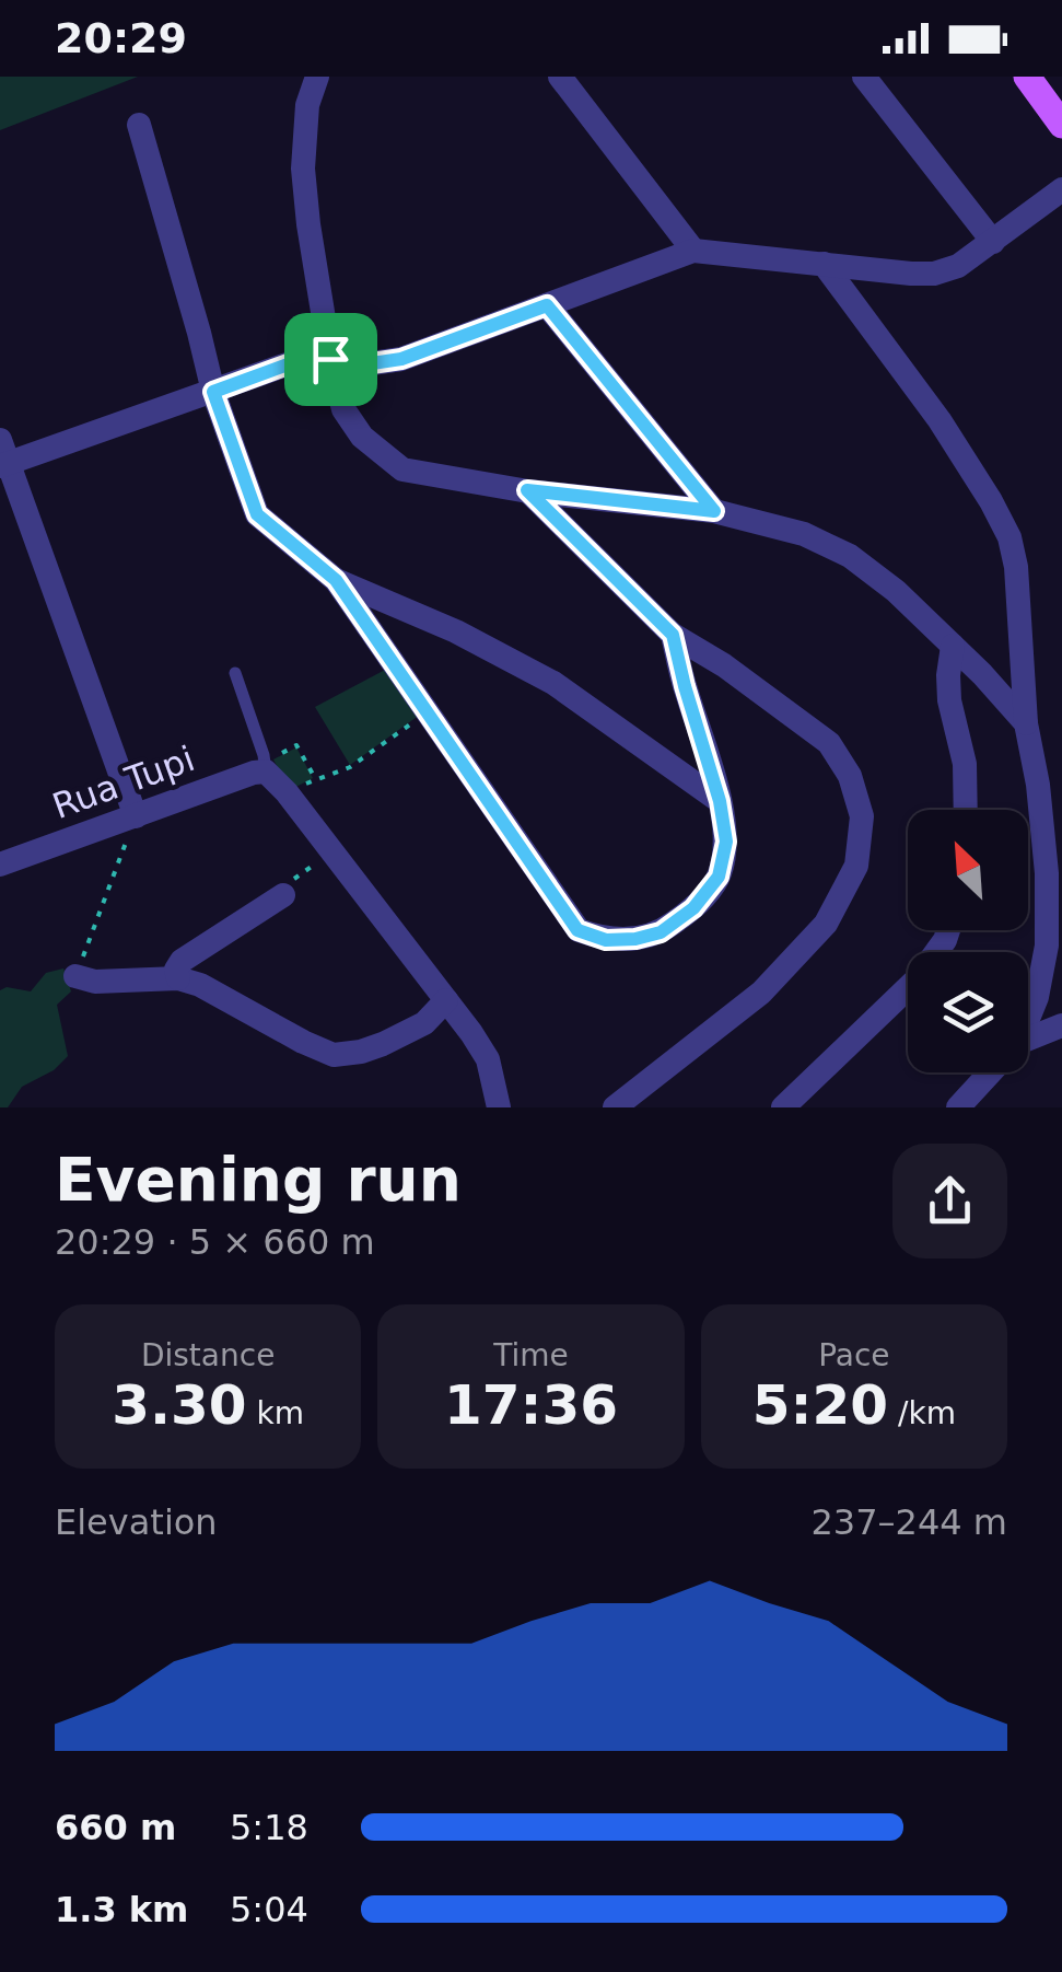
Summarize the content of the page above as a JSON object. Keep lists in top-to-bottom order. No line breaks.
{"streets":{"street":["Rua Tupi"]},"north":"top left","page":{"status":"20:29","heading":["Evening run","20:29 · 5 × 660 m"],"stats":[["Distance","3.30 km"],["Time","17:36"],["Pace","5:20 /km"]],"chart":["Elevation","237–244 m"],"list":[{"name":"660 m","note":"5:18"},{"name":"1.3 km","note":"5:04"}]}}
